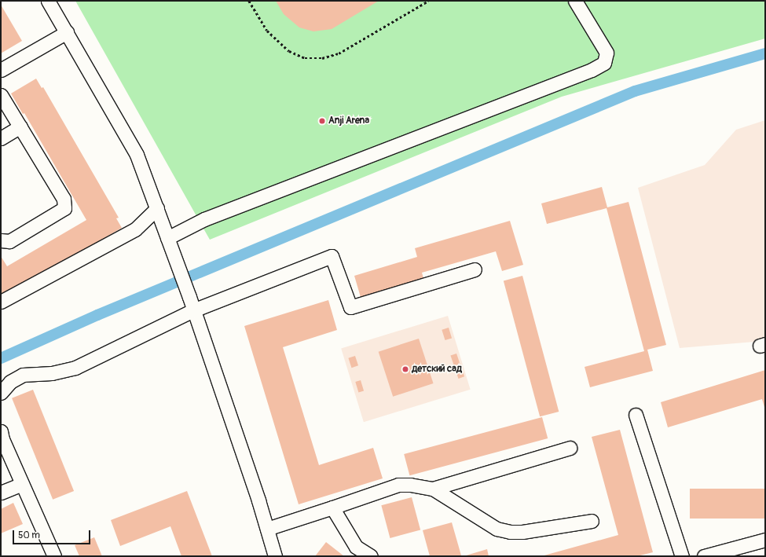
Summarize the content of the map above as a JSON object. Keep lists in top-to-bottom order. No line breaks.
{"places":["Anji Arena","детский сад"],"scale_bar":"50 m"}
